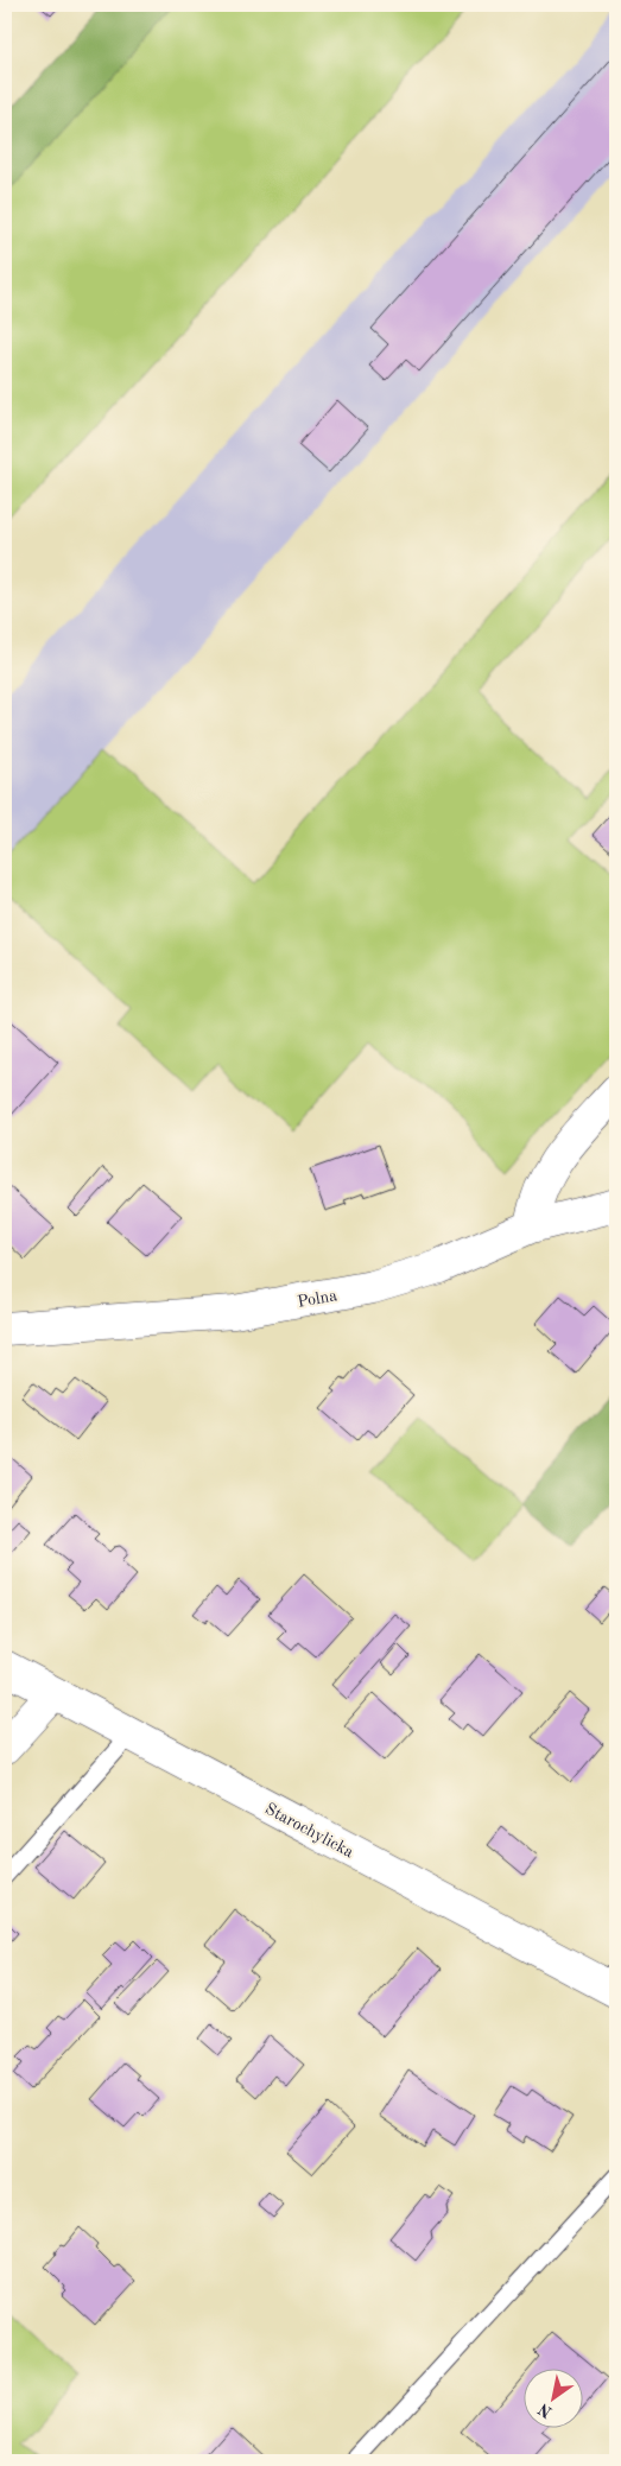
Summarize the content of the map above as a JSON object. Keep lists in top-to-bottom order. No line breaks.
{"streets":{"street":["Polna","Starochylicka"]},"north":"bottom left"}
